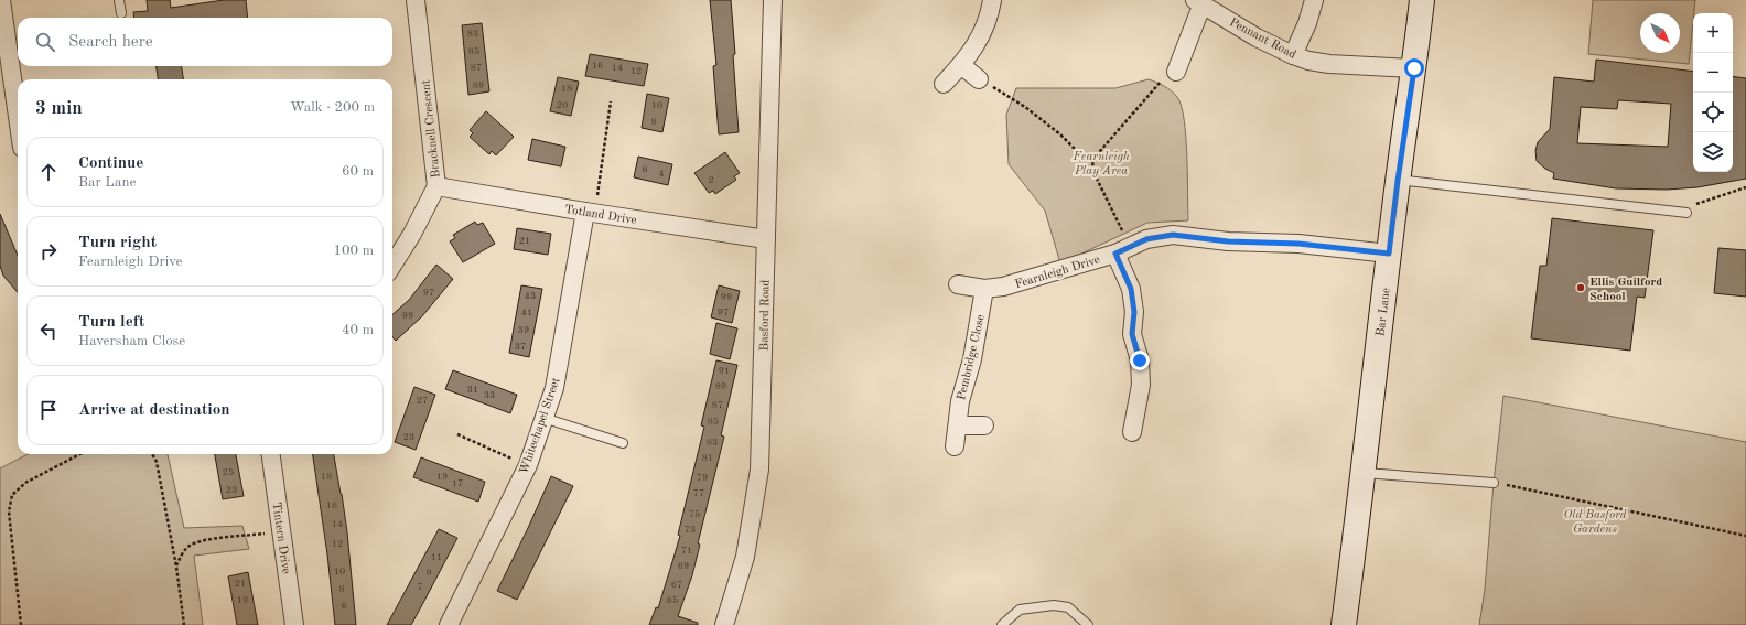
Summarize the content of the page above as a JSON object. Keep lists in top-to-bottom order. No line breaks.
{"streets":{"street":["Pennant Road","Bracknell Crescent","Totland Drive","Fearnleigh Drive","Bar Lane","Basford Road","Pembridge Close","Whitechapel Street","Tintern Drive"]},"crossings":[["Pennant Road","Bar Lane"],["Bracknell Crescent","Totland Drive"],["Totland Drive","Basford Road"],["Totland Drive","Whitechapel Street"],["Fearnleigh Drive","Bar Lane"],["Fearnleigh Drive","Pembridge Close"]],"parks":["Fearnleigh Play Area","Old Basford Gardens"],"places":["Ellis Guilford School"],"house_numbers":["83","85","16","87","14","12","89","18","20","10","8","6","4","2","21","97","43","99","41","97","99","39","37","91","89","31","33","27","87","85","23","83","81","25","18","19","79","17","23","77","16","75","14","73","12","71","11","69","10","9","21","67","7","8","19","65","6"],"north":"bottom right","page":{"map_buttons":["+","−"],"search":"Search here","heading":["3 min","Walk · 200 m"],"list":[["Continue","Bar Lane","60 m"],["Turn right","Fearnleigh Drive","100 m"],["Turn left","Haversham Close","40 m"],"Arrive at destination"]}}
